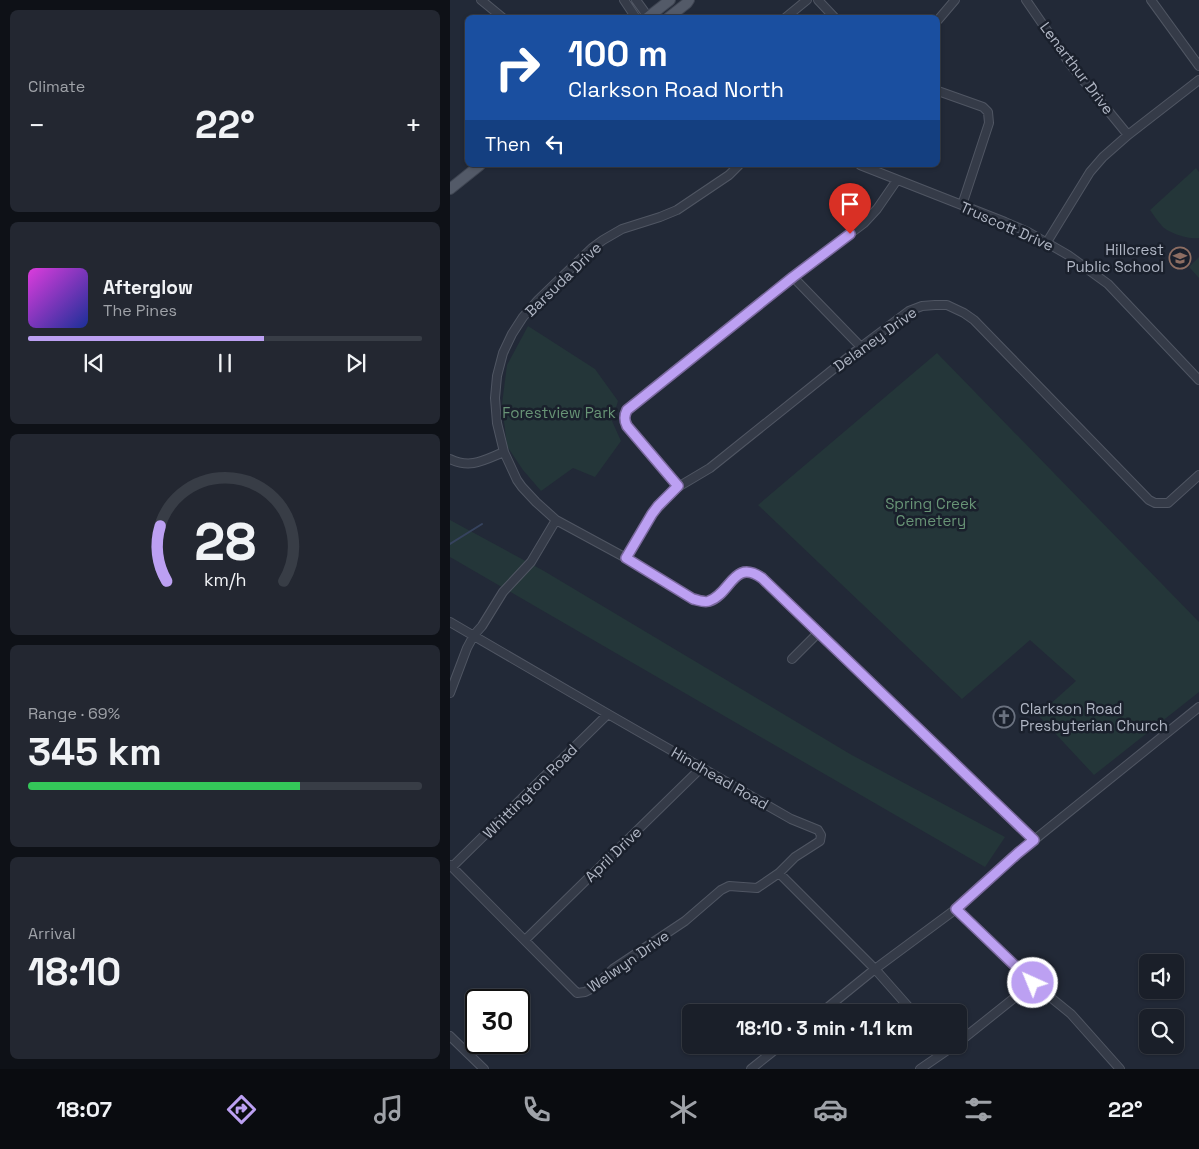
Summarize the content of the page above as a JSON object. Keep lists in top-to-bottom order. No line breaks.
{"streets":{"street":["Lenarthur Drive","Truscott Drive","Barsuda Drive","Delaney Drive","Hindhead Road","Whittington Road","April Drive","Welwyn Drive"]},"crossings":[["Barsuda Drive","Delaney Drive"],["Hindhead Road","Whittington Road"],["Hindhead Road","April Drive"],["Hindhead Road","Welwyn Drive"],["Whittington Road","Welwyn Drive"],["April Drive","Welwyn Drive"]],"parks":["Forestview Park","Spring Creek Cemetery"],"places":{"school or university":["Hillcrest Public School"],"church":["Clarkson Road Presbyterian Church"]},"page":{"tile":["Climate",["Range · 69%","345 km"],["Arrival","18:10"]],"turn":["100 m","Clarkson Road North"],"heat":["−","22°","+"],"then":"Then","song":["Afterglow","The Pines"],"limit":"30","trip":"18:10 · 3 min · 1.1 km","tabs":["18:07","22°"],"gauge":["28","km/h"]}}
